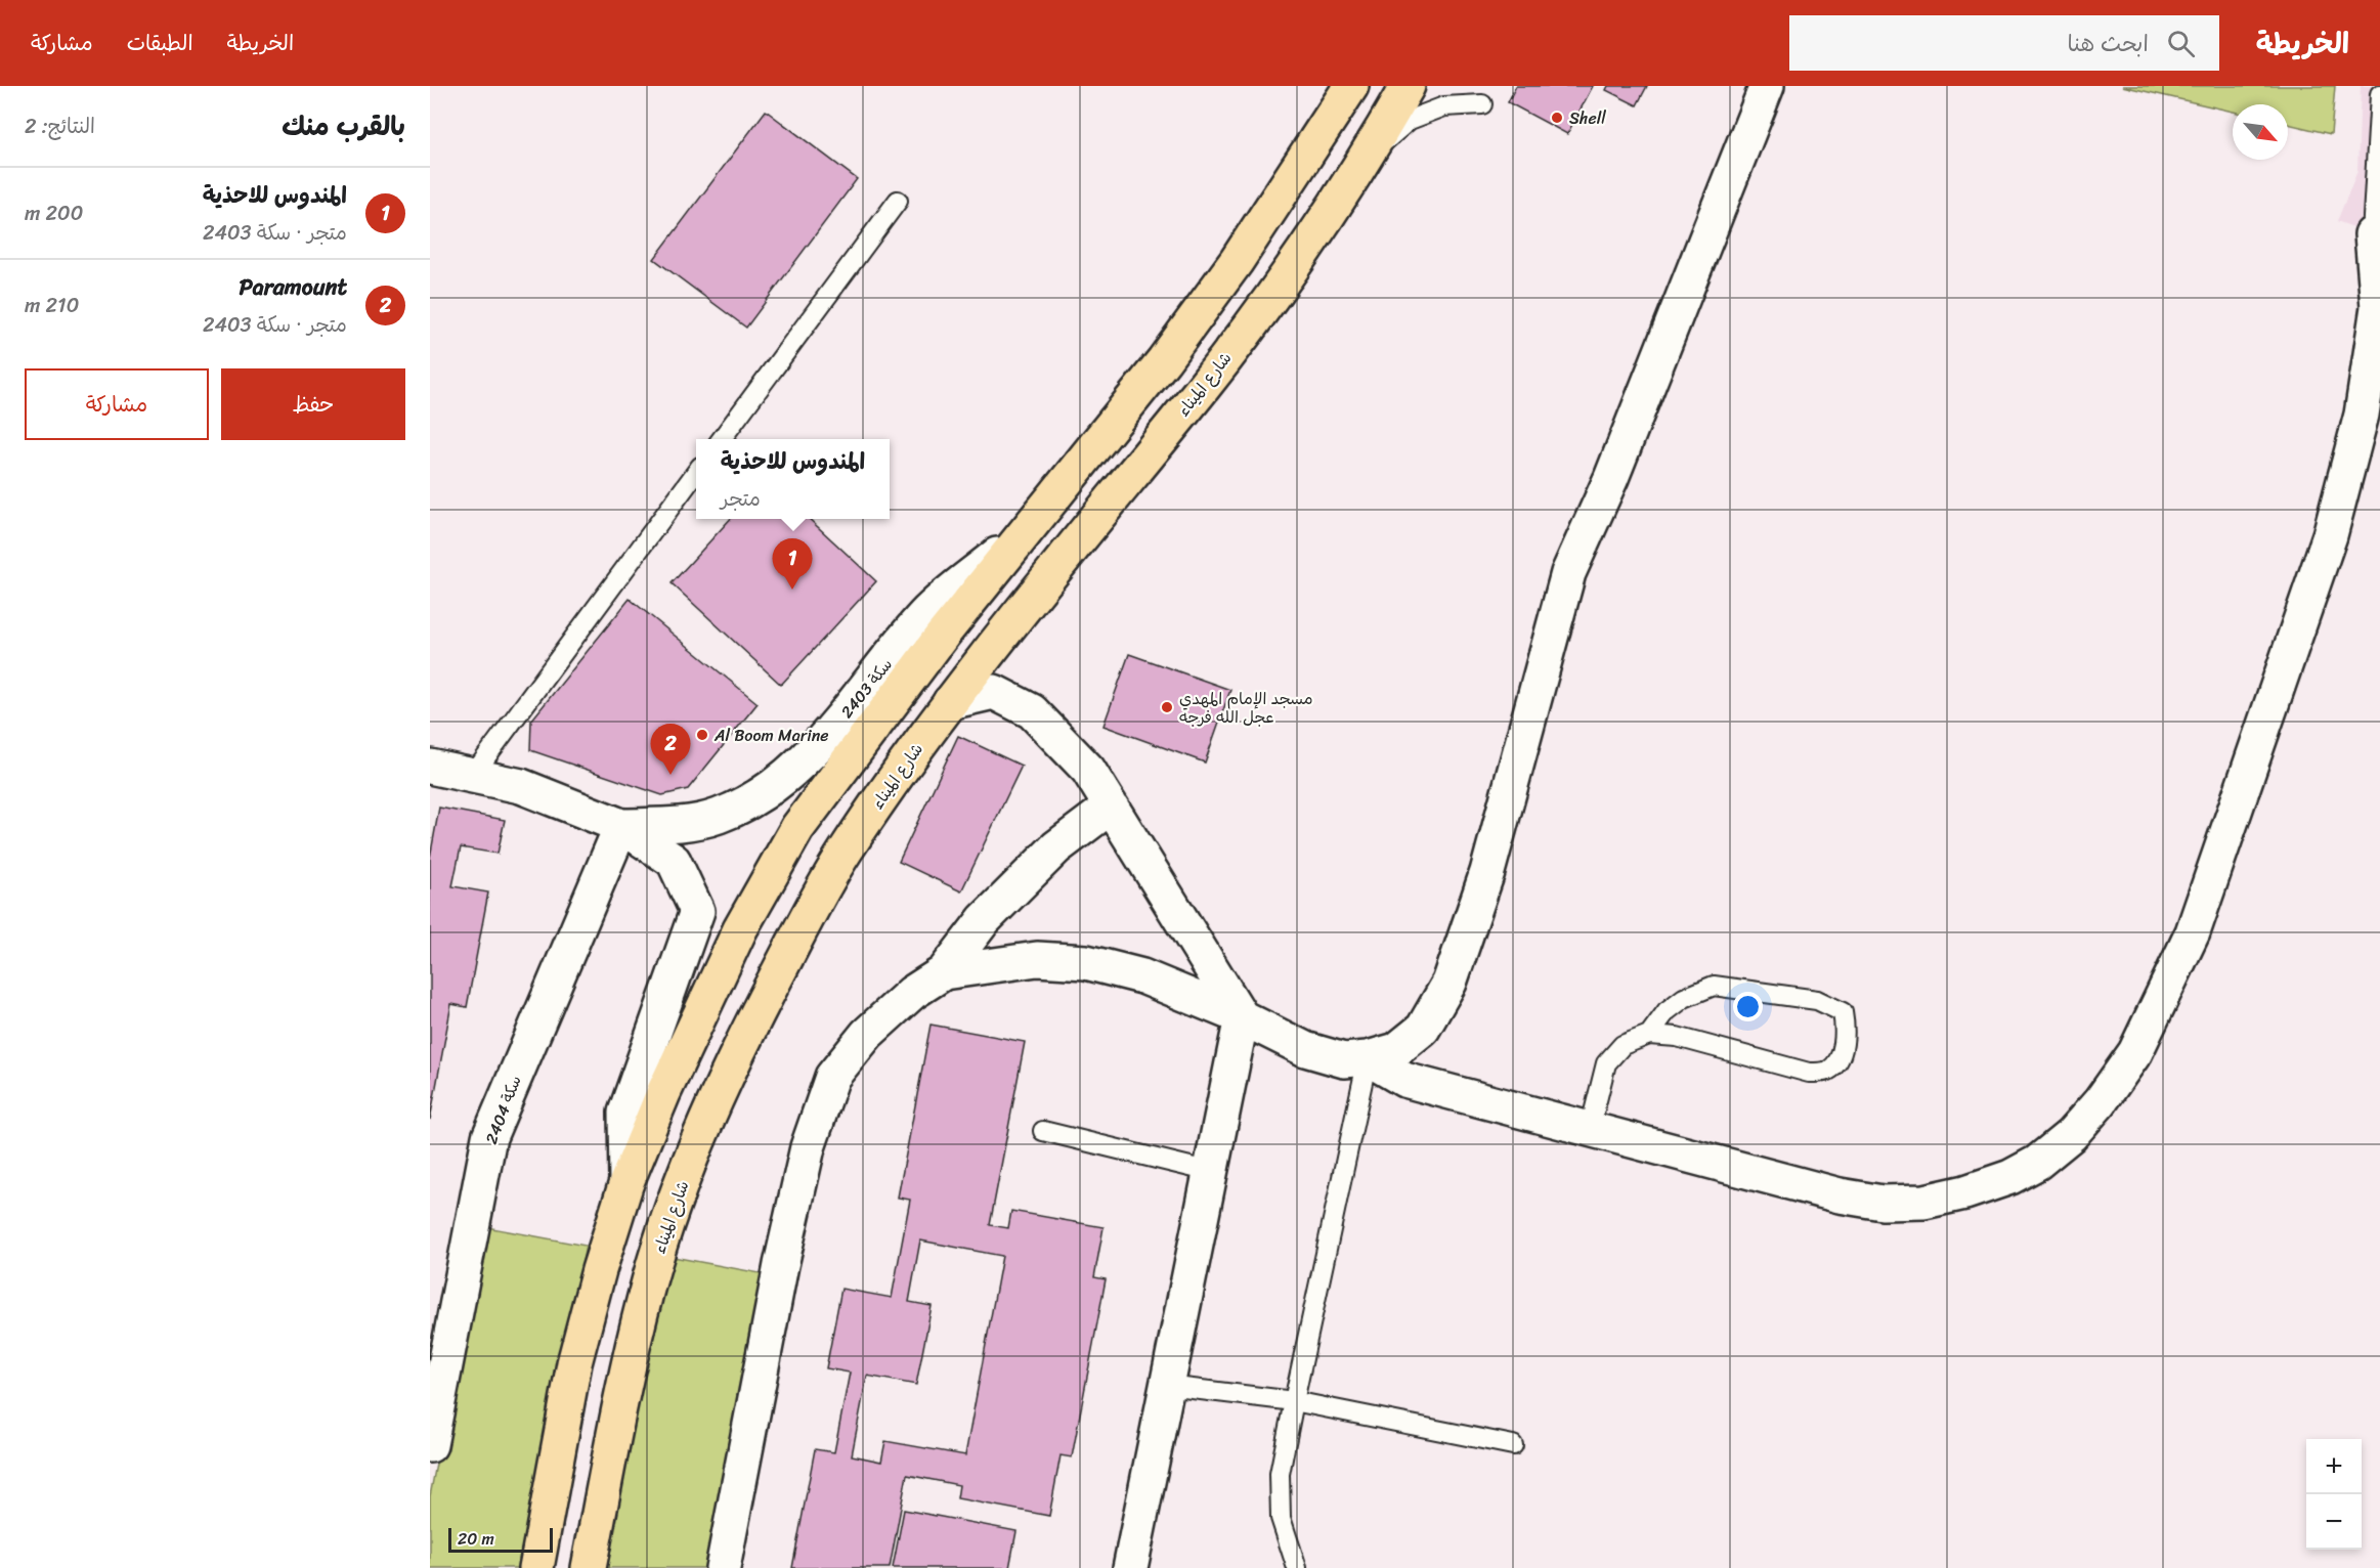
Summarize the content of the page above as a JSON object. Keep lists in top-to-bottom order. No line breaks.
{"streets":{"main road":["شارع الميناء"],"street":["سكة 2403","سكة 2404"]},"crossings":[["سكة 2403","سكة 2404"]],"places":["Shell","مسجد الإمام المهدي عجل الله فرجه","Al Boom Marine"],"scale_bar":"20 m","north":"bottom right","page":{"header":"الخريطة","search":"ابحث هنا","nav":["الخريطة","الطبقات","مشاركة"],"heading":["بالقرب منك","النتائج: 2"],"list":[{"mark":"1","name":"المندوس للاحذية","note":"متجر · سكة 2403","value":"200 m"},{"mark":"2","name":"Paramount","note":"متجر · سكة 2403","value":"210 m"}],"buttons":["حفظ","مشاركة"],"popup":["المندوس للاحذية","متجر"],"pins":["1","2"],"map_buttons":["+","−"],"scale":"20 m"}}
